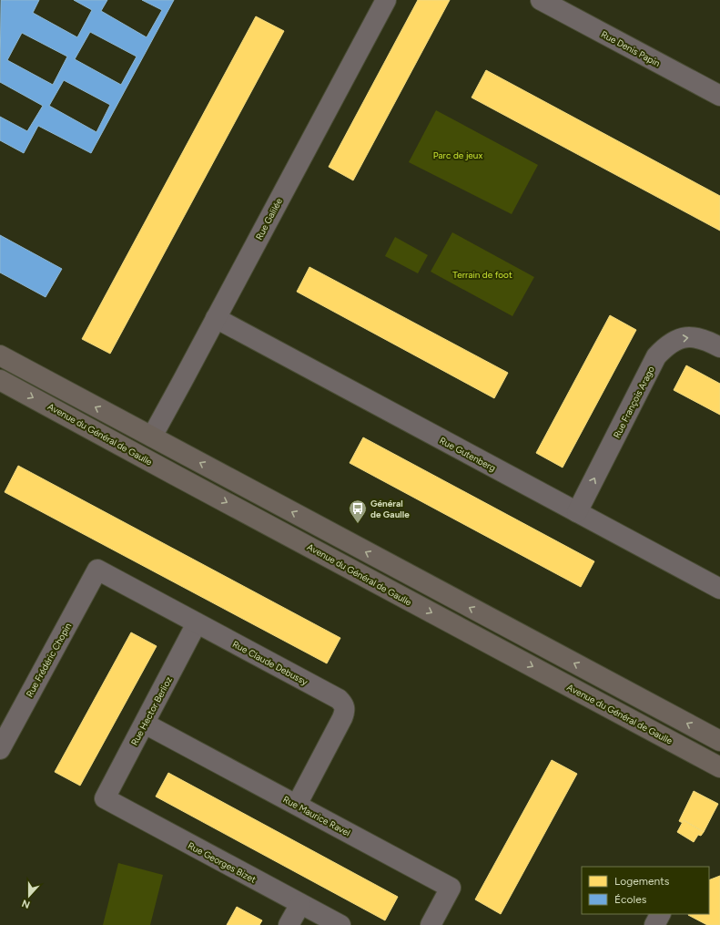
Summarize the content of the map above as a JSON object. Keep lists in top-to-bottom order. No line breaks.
{"streets":{"main road":["Avenue du Général de Gaulle"],"street":["Rue Denis Papin","Rue Galilée","Rue François Arago","Rue Gutenberg","Rue Frédéric Chopin","Rue Claude Debussy","Rue Hector Berlioz","Rue Maurice Ravel","Rue Georges Bizet"]},"crossings":[["Rue Galilée","Rue Gutenberg"],["Rue François Arago","Rue Gutenberg"],["Rue Frédéric Chopin","Rue Claude Debussy"],["Rue Claude Debussy","Rue Hector Berlioz"],["Rue Claude Debussy","Rue Maurice Ravel"],["Rue Hector Berlioz","Rue Maurice Ravel"],["Rue Hector Berlioz","Rue Georges Bizet"]],"one_way":["Rue François Arago"],"parks":["Parc de jeux","Terrain de foot"],"places":{"bus stop":["Général de Gaulle"]},"legend":["Logements","Écoles"],"north":"bottom"}
